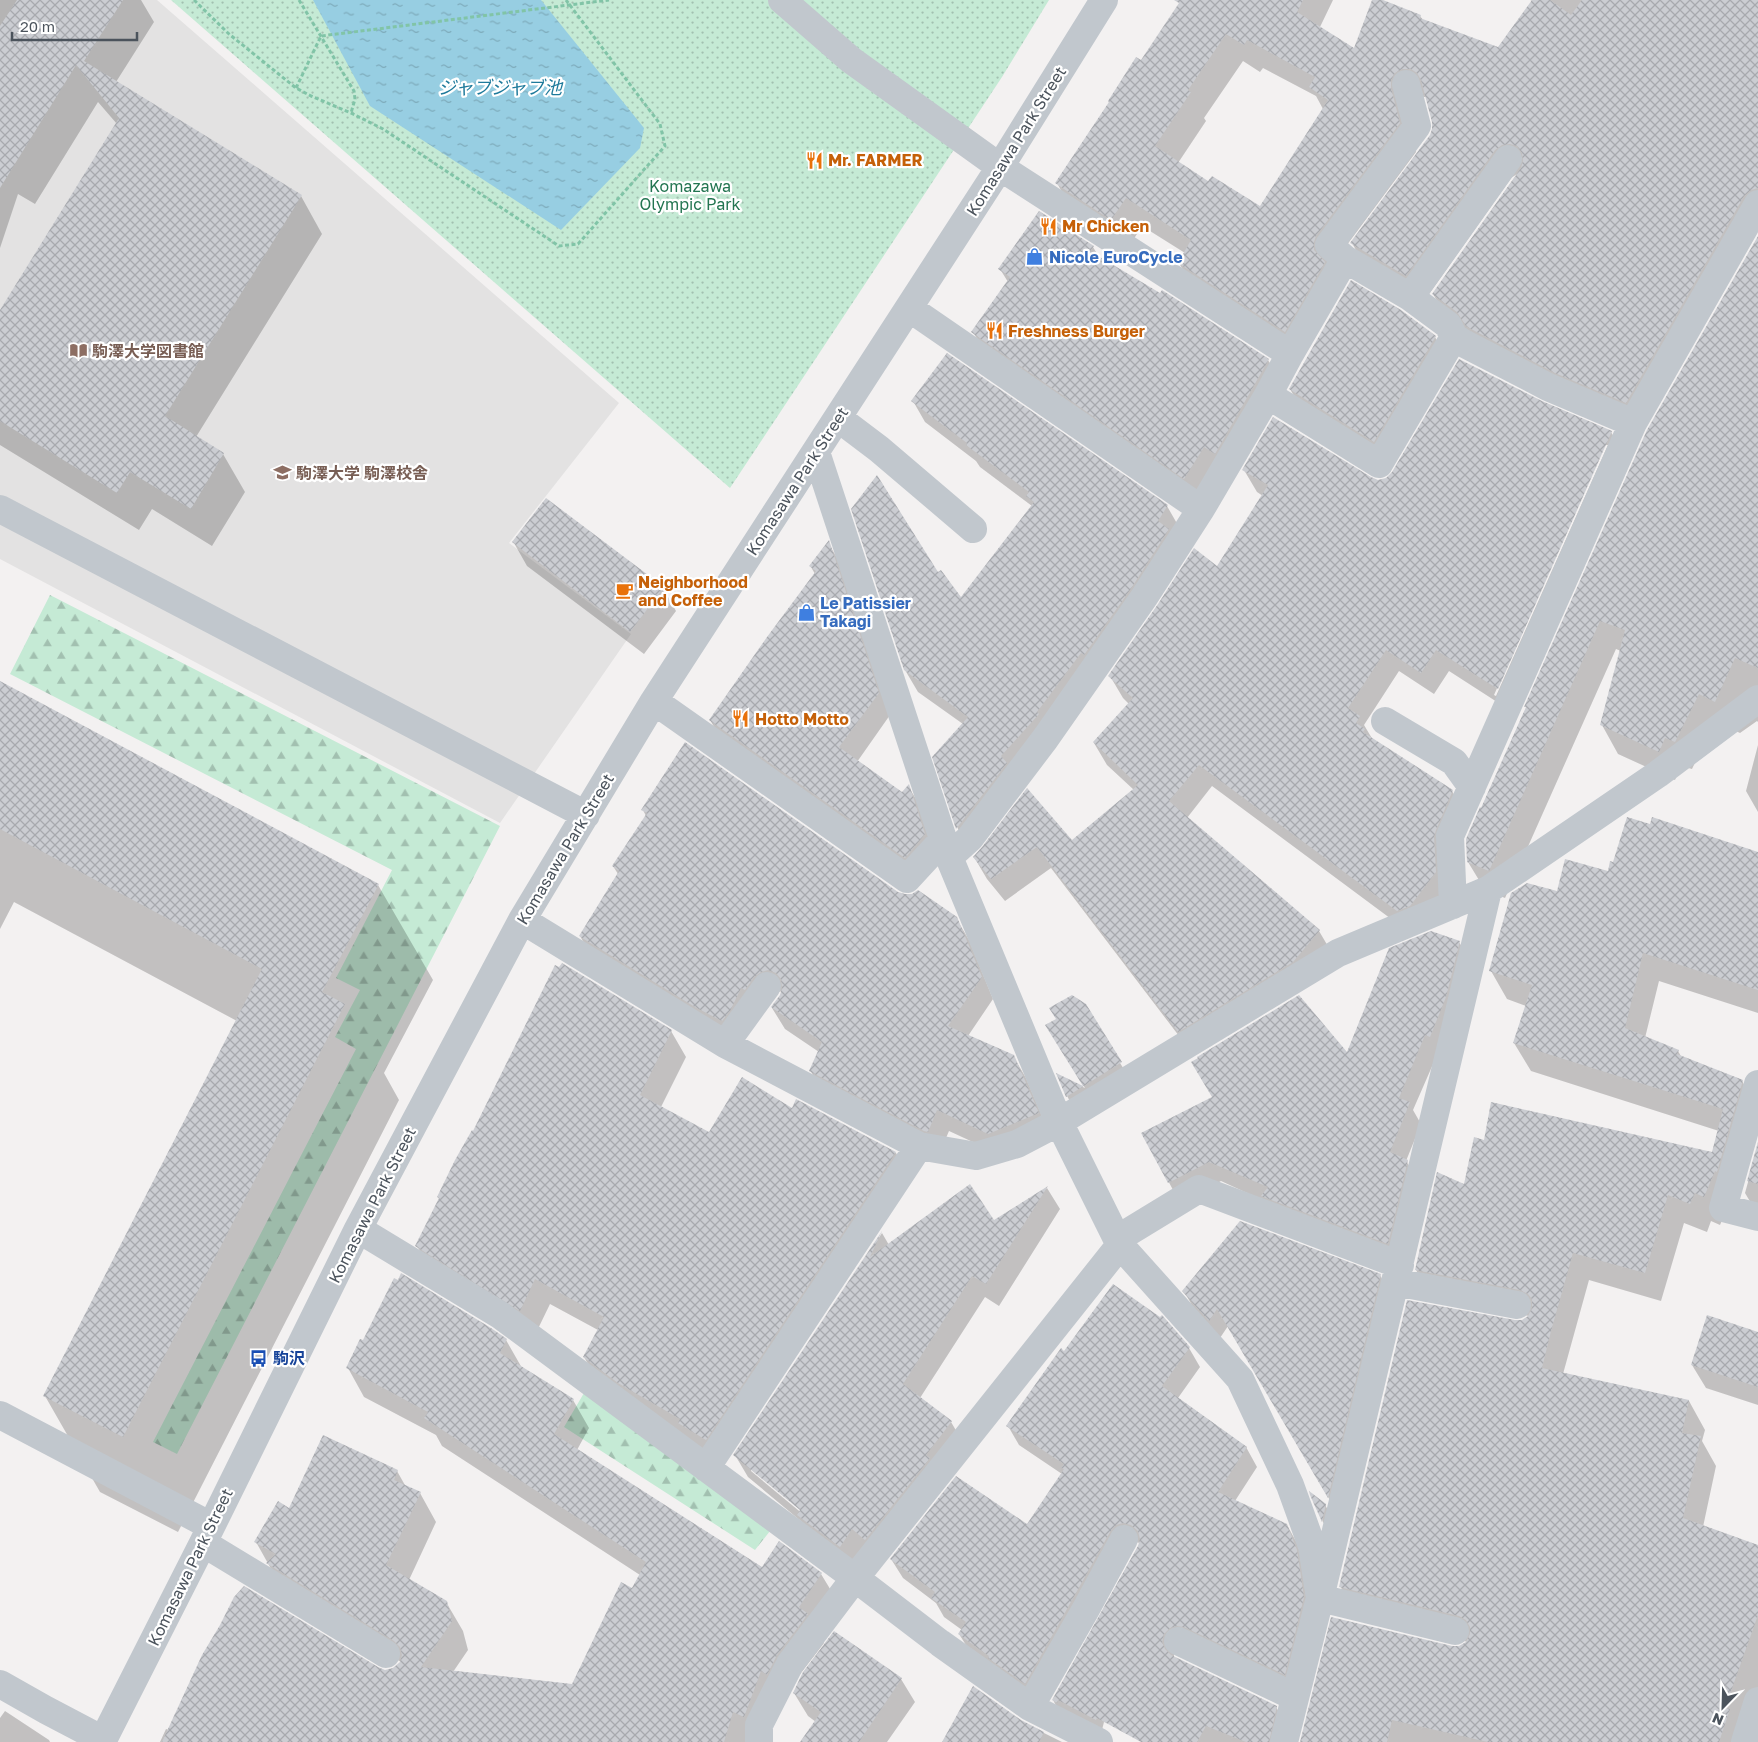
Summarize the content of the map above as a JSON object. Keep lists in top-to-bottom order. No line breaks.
{"streets":{"street":["Komasawa Park Street"]},"water":["ジャブジャブ池"],"parks":["Komazawa Olympic Park"],"places":{"restaurant":["Mr. FARMER","Mr Chicken","Freshness Burger","Hotto Motto"],"shop":["Nicole EuroCycle","Le Patissier Takagi"],"library":["駒澤大学図書館"],"school or university":["駒澤大学 駒澤校舎"],"cafe":["Neighborhood and Coffee"],"bus stop":["駒沢"]},"scale_bar":"20 m","north":"bottom left"}
